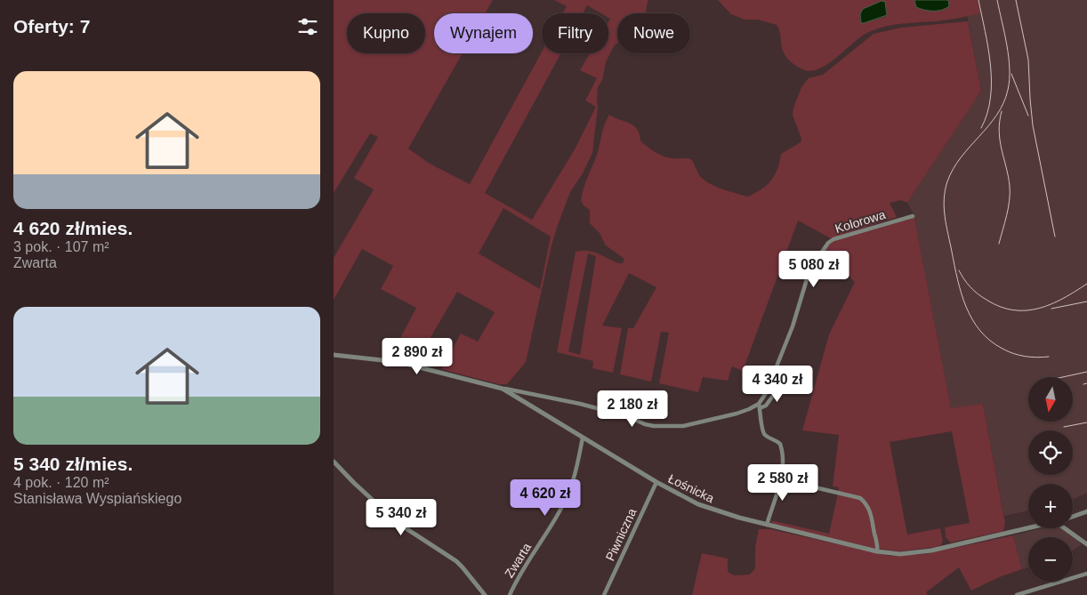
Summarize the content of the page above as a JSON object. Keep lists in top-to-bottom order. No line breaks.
{"streets":{"street":["Kolorowa","Łośnicka","Piwniczna","Zwarta"]},"crossings":[["Łośnicka","Piwniczna"],["Łośnicka","Zwarta"]],"north":"bottom","page":{"heading":"Oferty: 7","chip":["Kupno","Wynajem","Filtry","Nowe"],"list":[{"name":"4 620 zł/mies.","note":"3 pok. · 107 m² · Zwarta"},{"name":"5 340 zł/mies.","note":"4 pok. · 120 m² · Stanisława Wyspiańskiego"}],"price":["5 080 zł","2 890 zł","4 340 zł","2 180 zł","2 580 zł","4 620 zł","5 340 zł"],"map_buttons":["+","−"]}}
